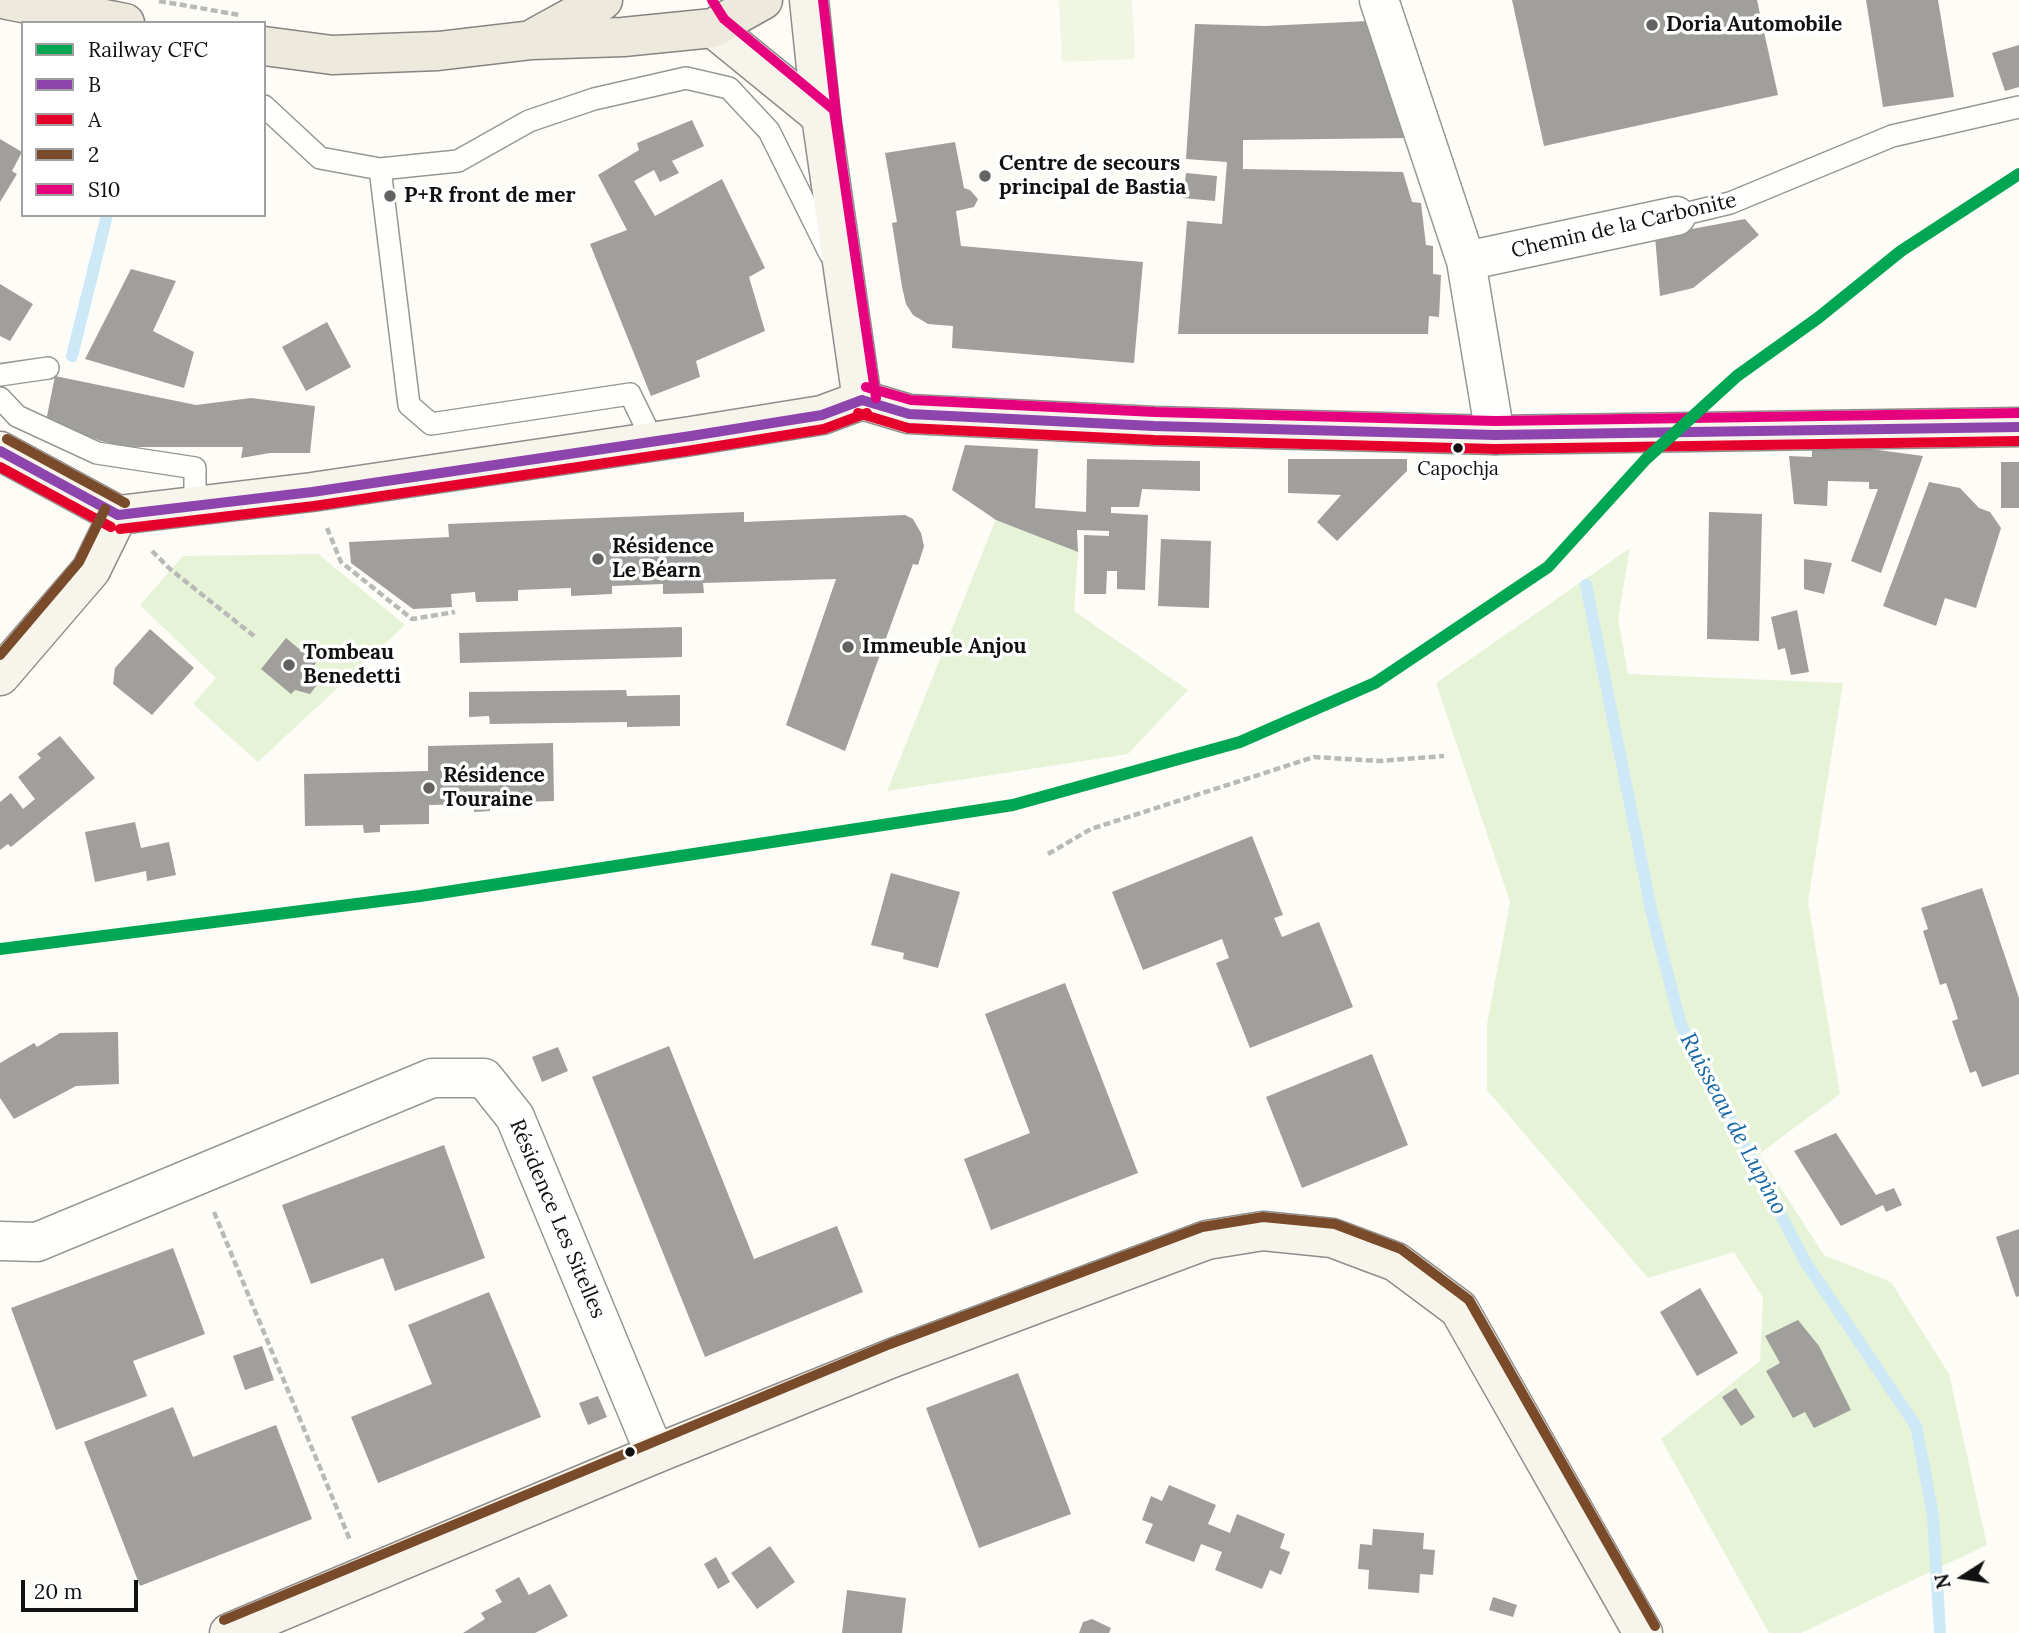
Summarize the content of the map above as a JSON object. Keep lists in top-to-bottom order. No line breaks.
{"streets":{"street":["Chemin de la Carbonite","Résidence Les Sitelles"]},"water":["Ruisseau de Lupino"],"places":["Doria Automobile","Centre de secours principal de Bastia","P+R front de mer","Capochja","Résidence Le Béarn","Immeuble Anjou","Tombeau Benedetti","Résidence Touraine"],"lines":["transit line S10","rail line CFC","transit line B","transit line A","transit line 2"],"legend":["Railway CFC","B","A","2","S10"],"scale_bar":"20 m","north":"left"}
